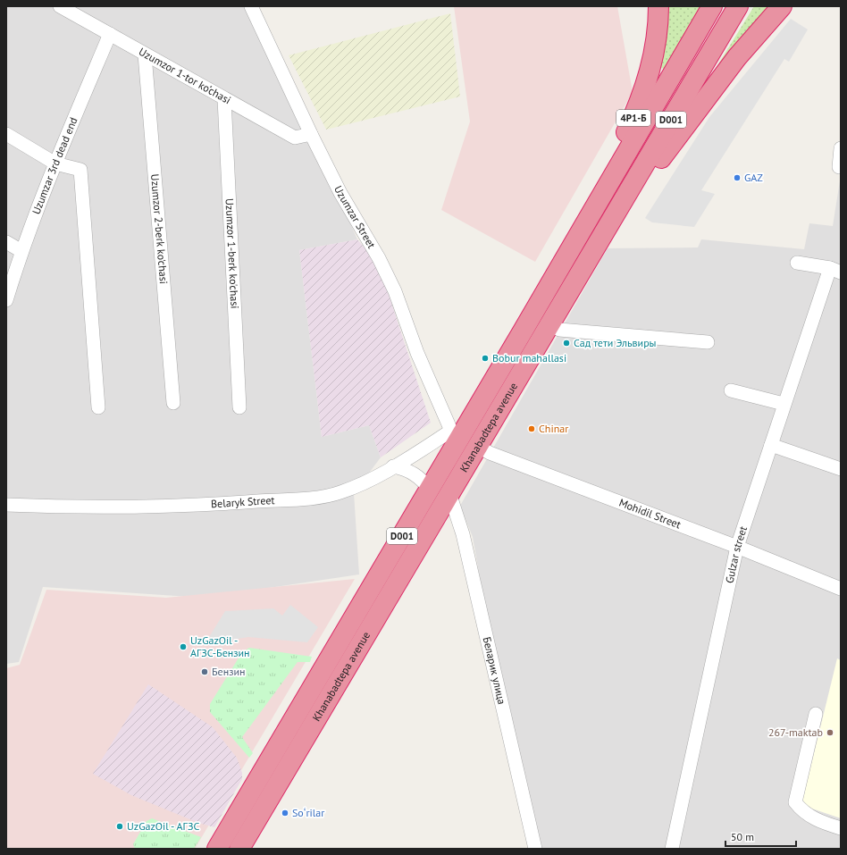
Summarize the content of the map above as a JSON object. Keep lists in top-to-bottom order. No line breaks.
{"streets":{"highway":["4Р1-Б","D001","Khanabadtepa avenue"],"street":["Uzumzor 1-tor ko‘chasi","Uzumzar 3rd dead end","Uzumzar Street","Uzumzor 2-berk ko'chasi","Uzumzor 1-berk ko'chasi","Belaryk Street","Mohidil Street","Gulzar street","Беларик улица"]},"crossings":[["Uzumzor 1-tor ko‘chasi","Uzumzar 3rd dead end"],["Uzumzor 1-tor ko‘chasi","Uzumzar Street"],["Uzumzor 1-tor ko‘chasi","Uzumzor 2-berk ko'chasi"],["Uzumzor 1-tor ko‘chasi","Uzumzor 1-berk ko'chasi"],["4Р1-Б","Khanabadtepa avenue"],["Uzumzar Street","Khanabadtepa avenue"],["Uzumzar Street","Belaryk Street"],["Uzumzar Street","Mohidil Street"],["Khanabadtepa avenue","Belaryk Street"],["Khanabadtepa avenue","Mohidil Street"],["Khanabadtepa avenue","Беларик улица"],["Belaryk Street","Mohidil Street"],["Mohidil Street","Gulzar street"]],"places":["GAZ","Сад тети Эльвиры","Bobur mahallasi","Chinar","UzGazOil - АГЗС-Бензин","Бензин","267-maktab","Soʻrilar","UzGazOil - АГЗС"],"scale_bar":"50 m"}
